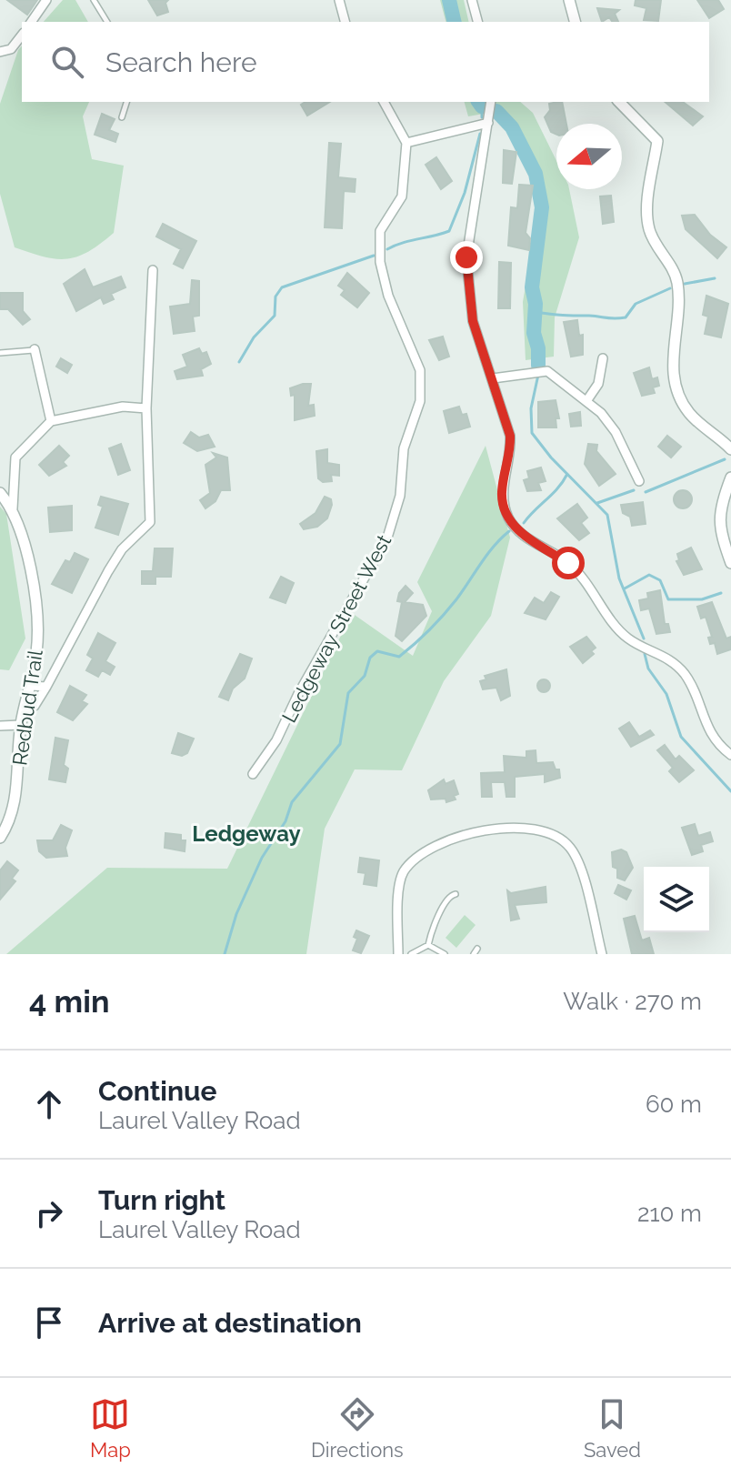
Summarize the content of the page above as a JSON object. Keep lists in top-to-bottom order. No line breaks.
{"streets":{"street":["Ledgeway Street West","Redbud Trail"]},"districts":["Ledgeway"],"north":"left","page":{"search":"Search here","heading":["4 min","Walk · 270 m"],"list":[["Continue","Laurel Valley Road","60 m"],["Turn right","Laurel Valley Road","210 m"],"Arrive at destination"],"nav":["Map","Directions","Saved"]}}
